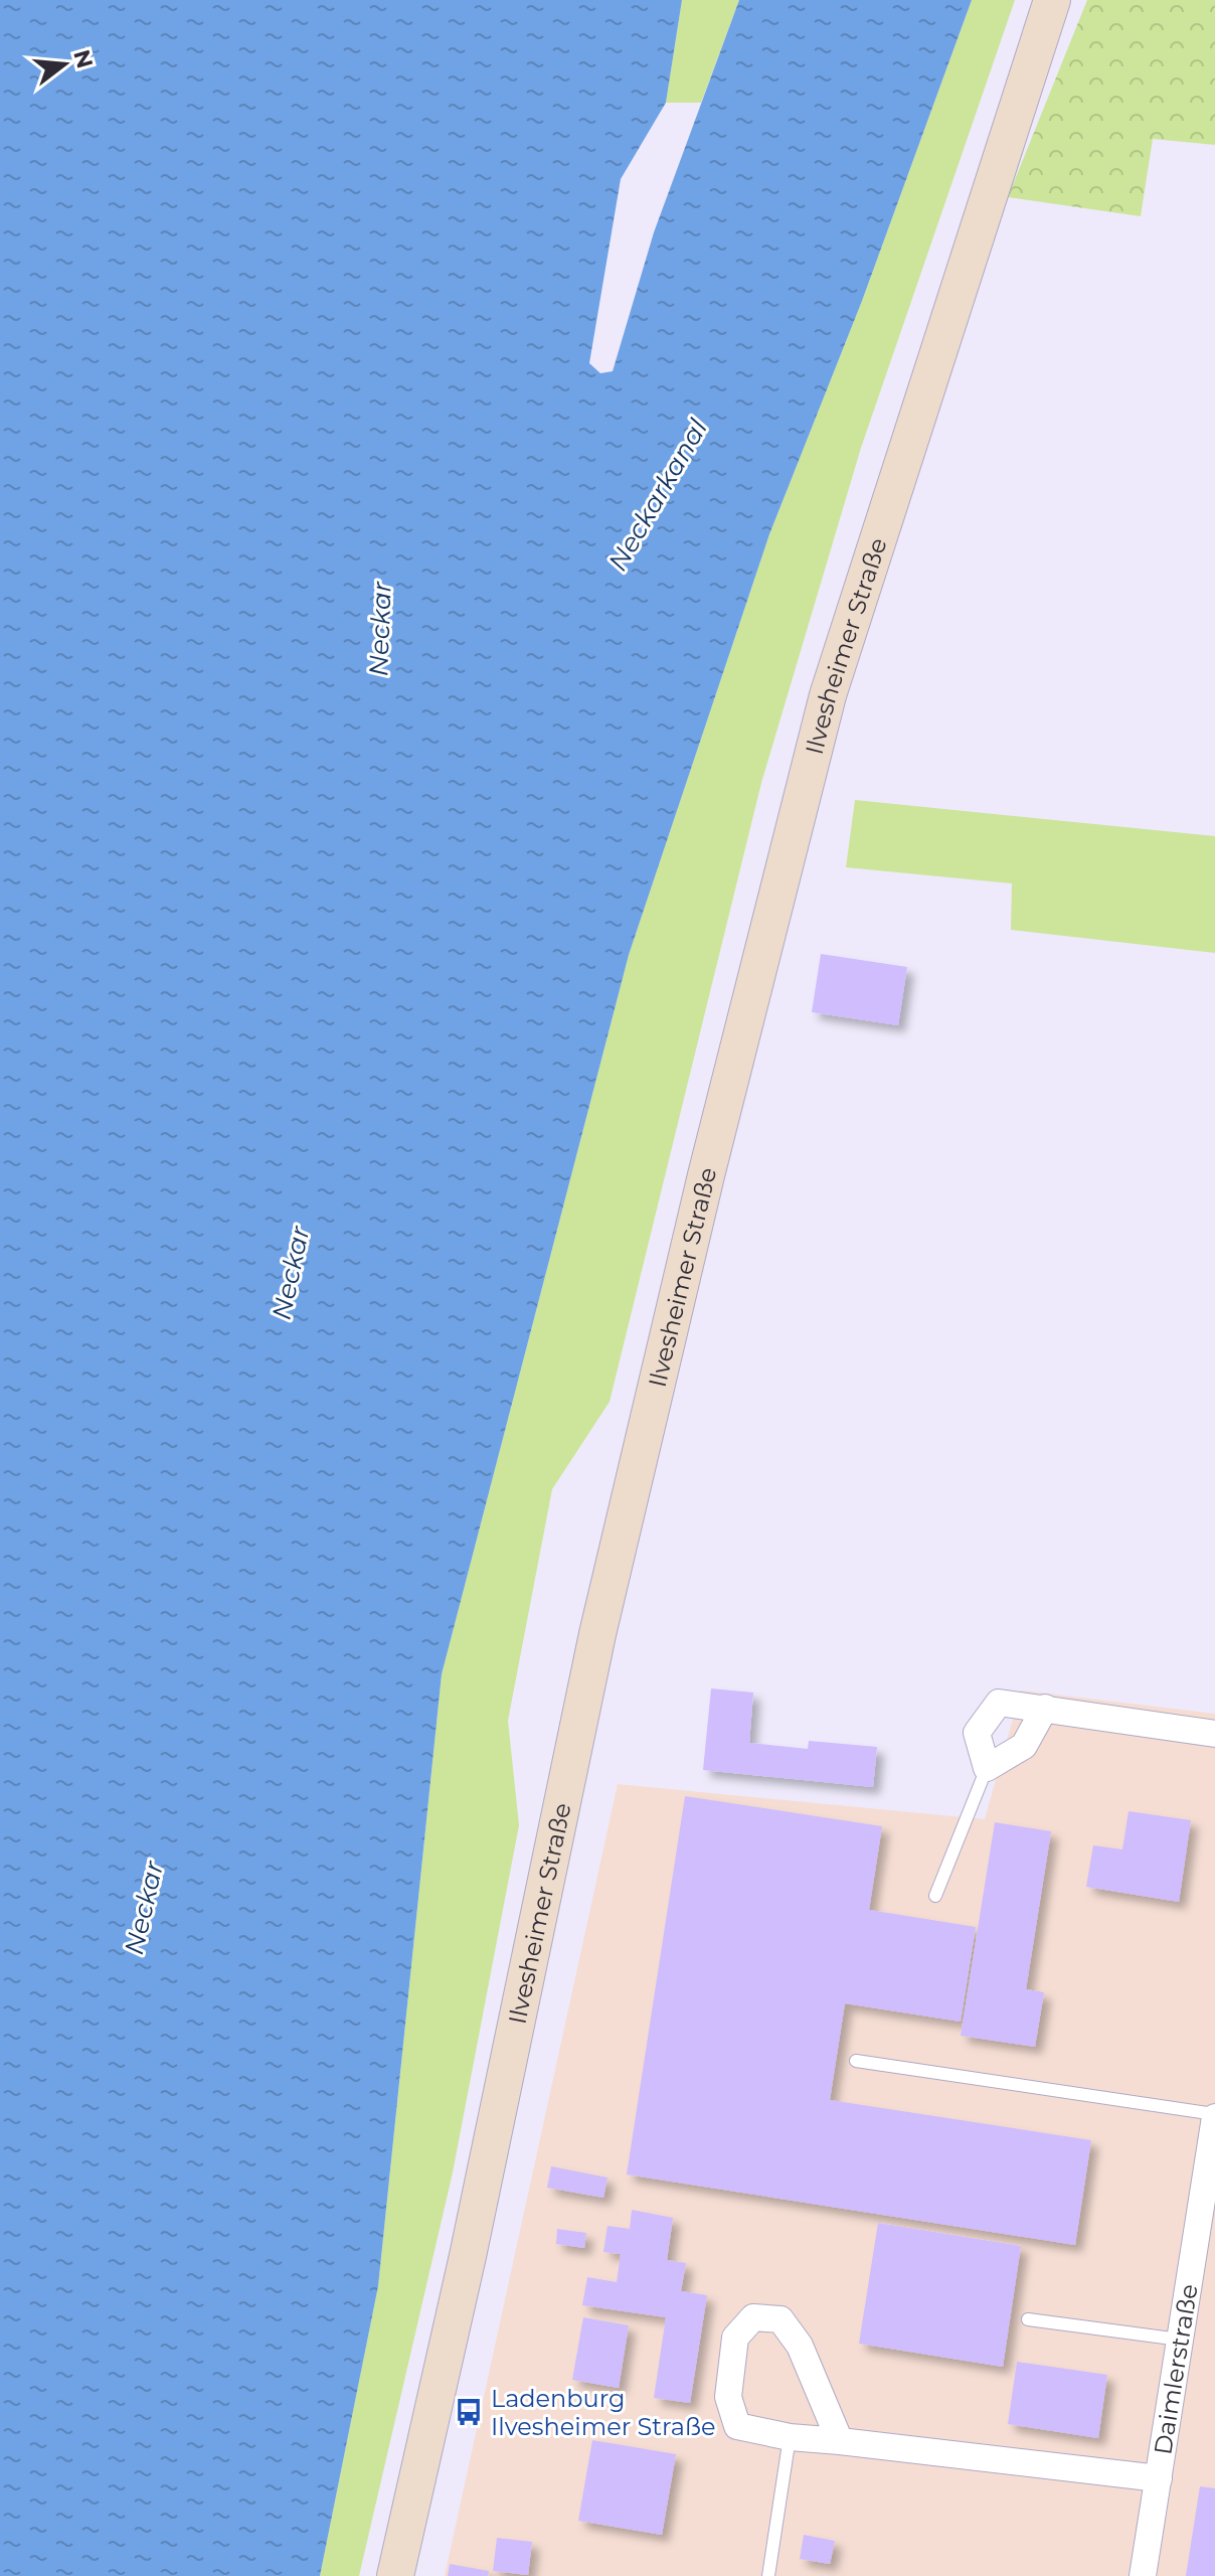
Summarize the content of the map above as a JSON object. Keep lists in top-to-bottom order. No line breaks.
{"streets":{"main road":["Ilvesheimer Straße"],"street":["Daimlerstraße"]},"water":["Neckarkanal","Neckar"],"places":{"bus stop":["Ladenburg Ilvesheimer Straße"]},"north":"right"}
